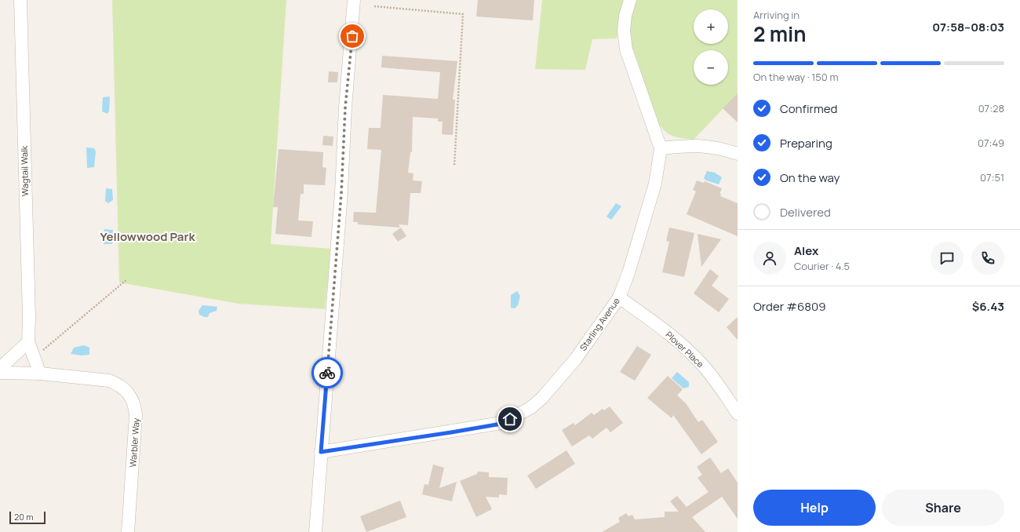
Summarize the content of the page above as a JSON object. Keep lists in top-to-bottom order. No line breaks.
{"streets":{"street":["Wagtail Walk","Starling Avenue","Plover Place","Warbler Way"]},"crossings":[["Wagtail Walk","Warbler Way"],["Starling Avenue","Plover Place"]],"districts":["Yellowwood Park"],"scale_bar":"20 m","page":{"heading":["2 min","Arriving in","07:58–08:03"],"panel":["Alex","Courier · 4.5","Order #6809","$6.43"],"map_buttons":["+","−"],"bar":"On the way · 150 m","list":[["Confirmed","07:28"],["Preparing","07:49"],["On the way","07:51"],"Delivered"],"buttons":["Help","Share"],"scale":"20 m"}}
